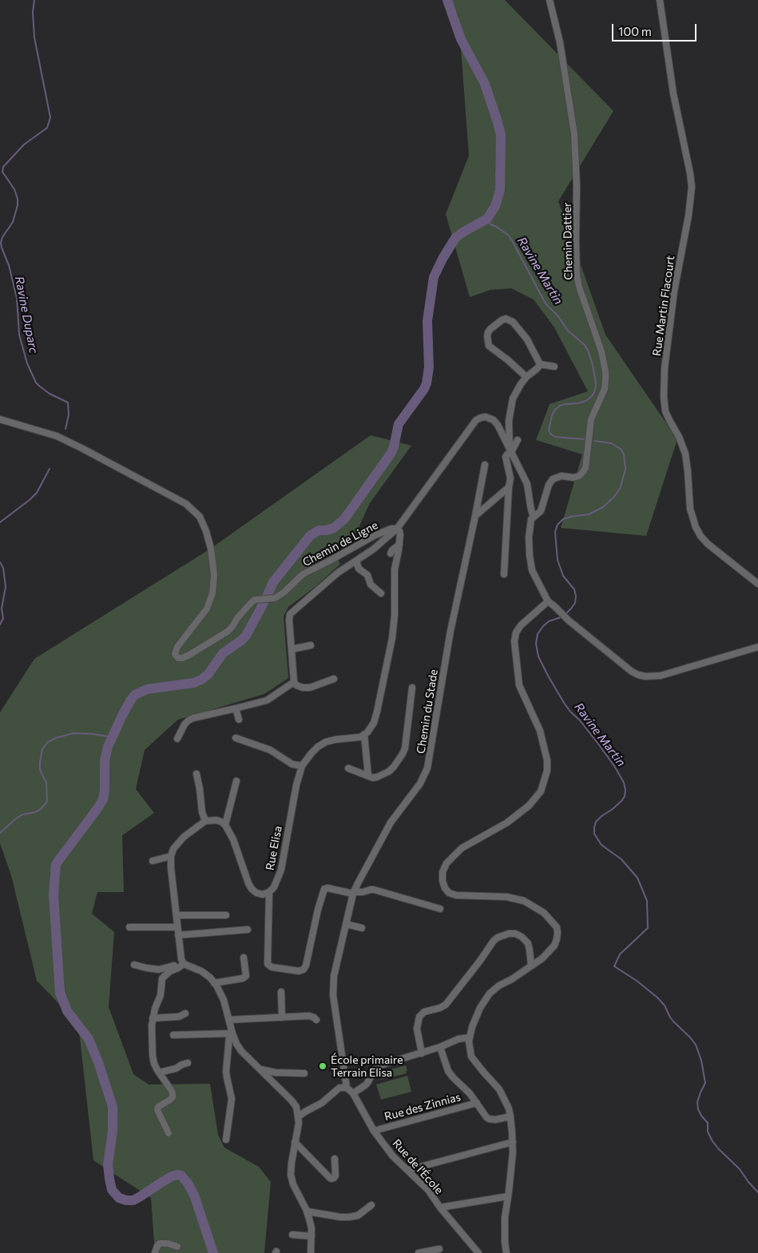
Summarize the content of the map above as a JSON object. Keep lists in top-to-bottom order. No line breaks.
{"streets":{"street":["Chemin Dattier","Rue Martin Flacourt","Chemin de Ligne","Chemin du Stade","Rue Elisa","Rue des Zinnias","Rue de l'École"]},"crossings":[["Chemin du Stade","Rue de l'École"],["Rue des Zinnias","Rue de l'École"]],"water":["Ravine Martin","Ravine Duparc"],"places":["École primaire Terrain Elisa"],"scale_bar":"100 m"}
